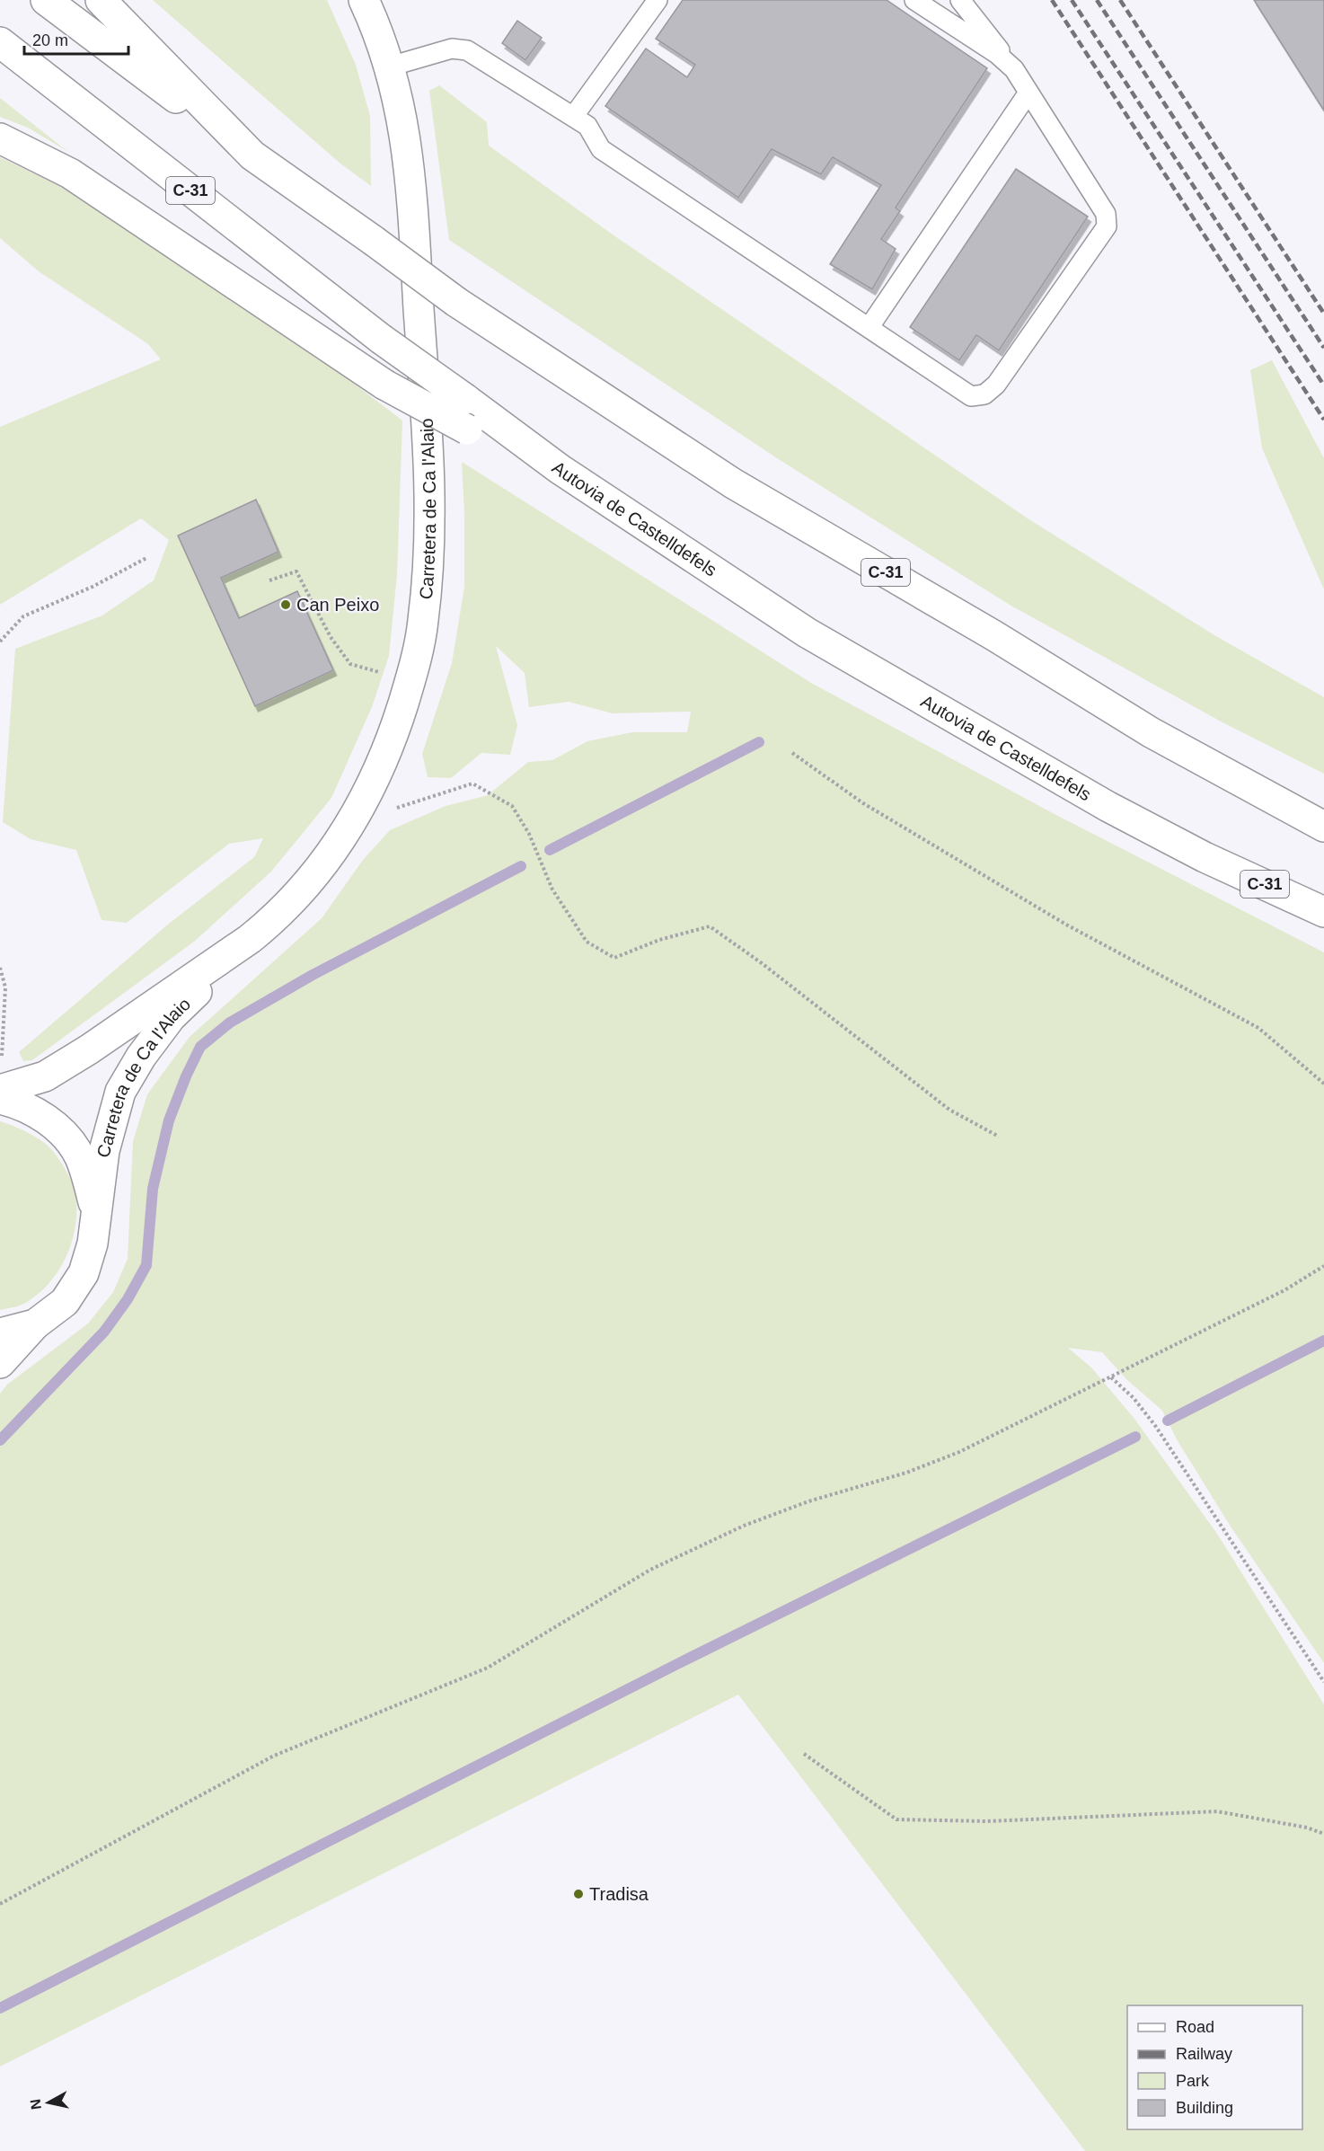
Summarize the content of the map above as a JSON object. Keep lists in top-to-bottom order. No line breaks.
{"streets":{"main road":["C-31","Carretera de Ca l'Alaio","Autovia de Castelldefels"]},"places":["Can Peixo","Tradisa"],"legend":["Road","Railway","Park","Building"],"scale_bar":"20 m","north":"left"}
